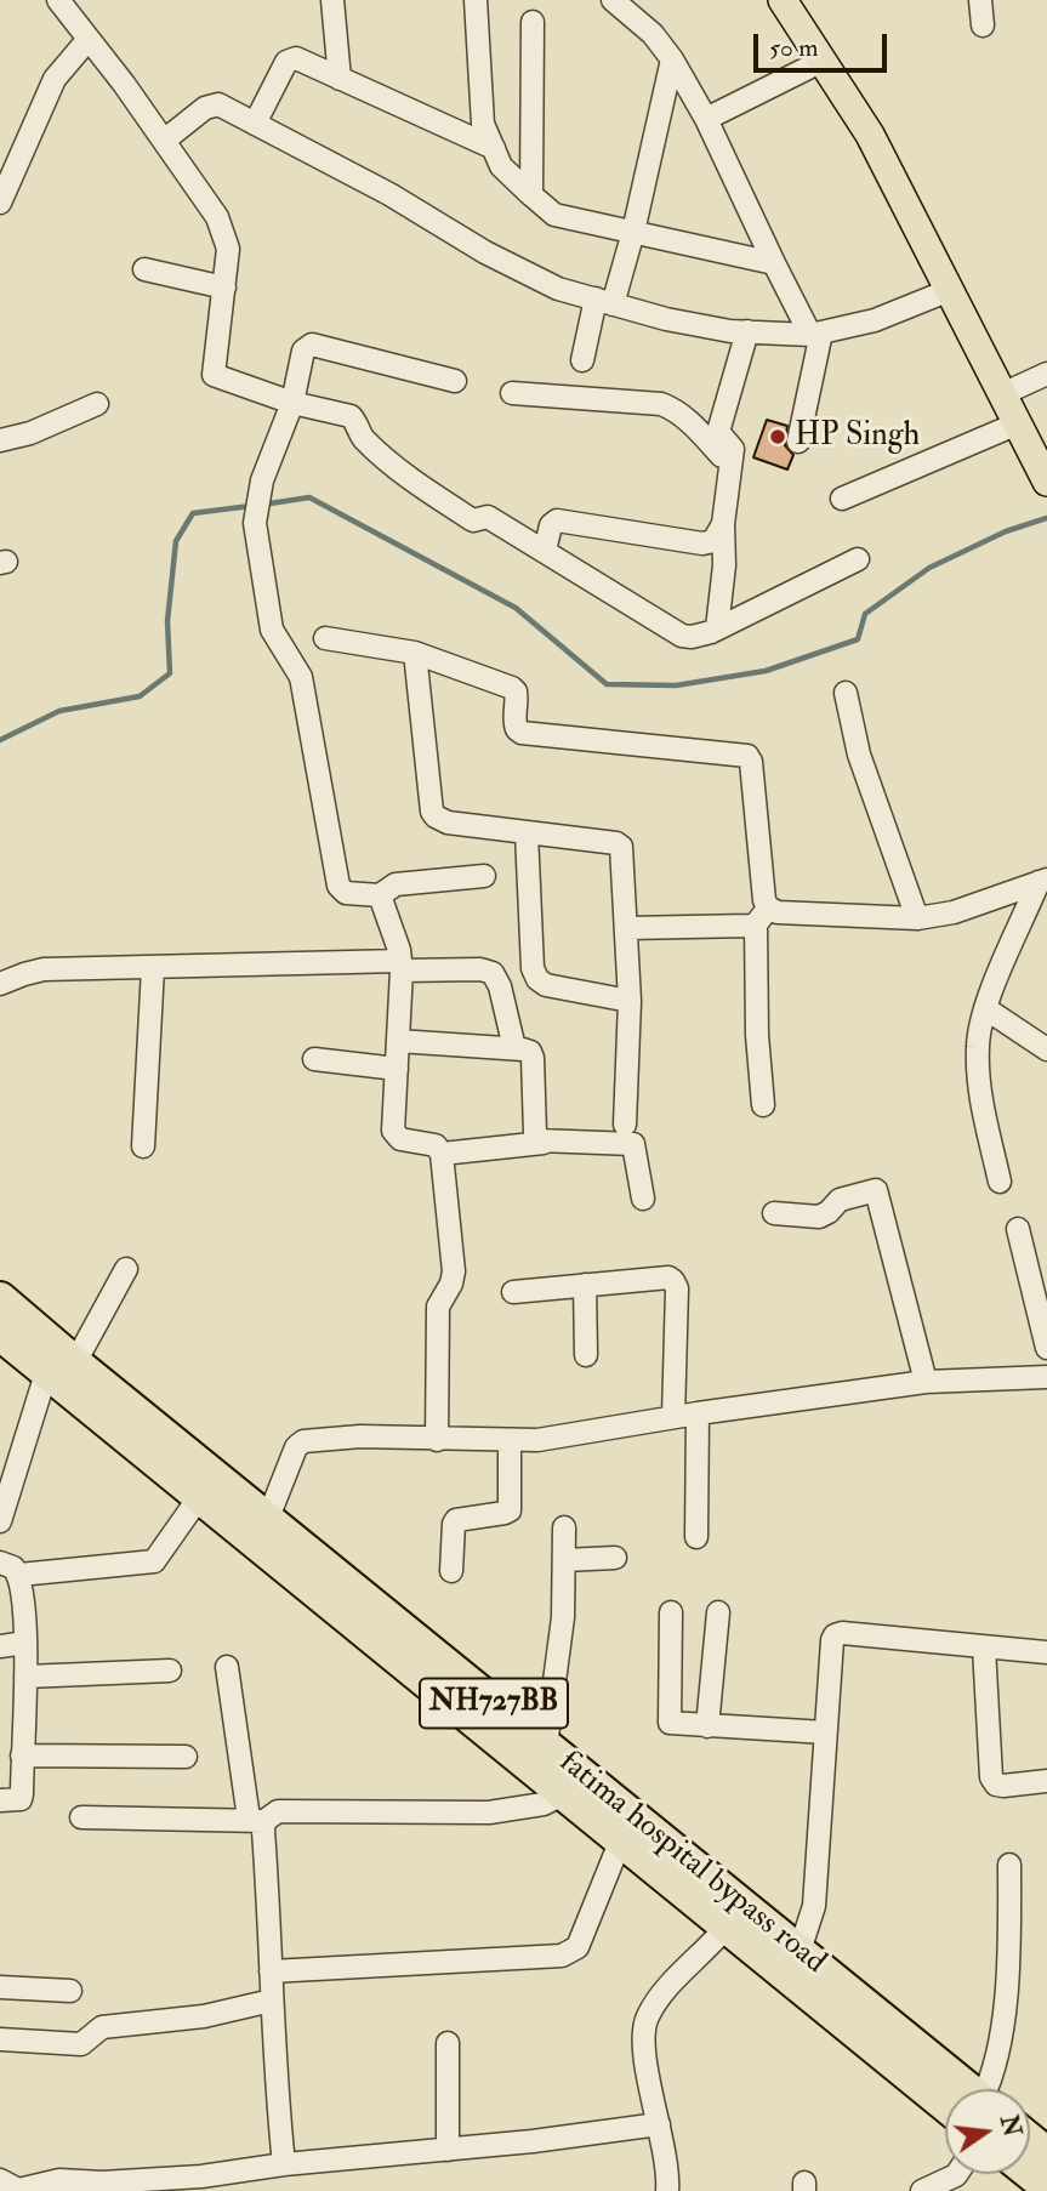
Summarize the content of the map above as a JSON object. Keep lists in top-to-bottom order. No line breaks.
{"streets":{"highway":["NH727BB","fatima hospital bypass road"]},"places":["HP Singh"],"scale_bar":"50 m","north":"right"}
